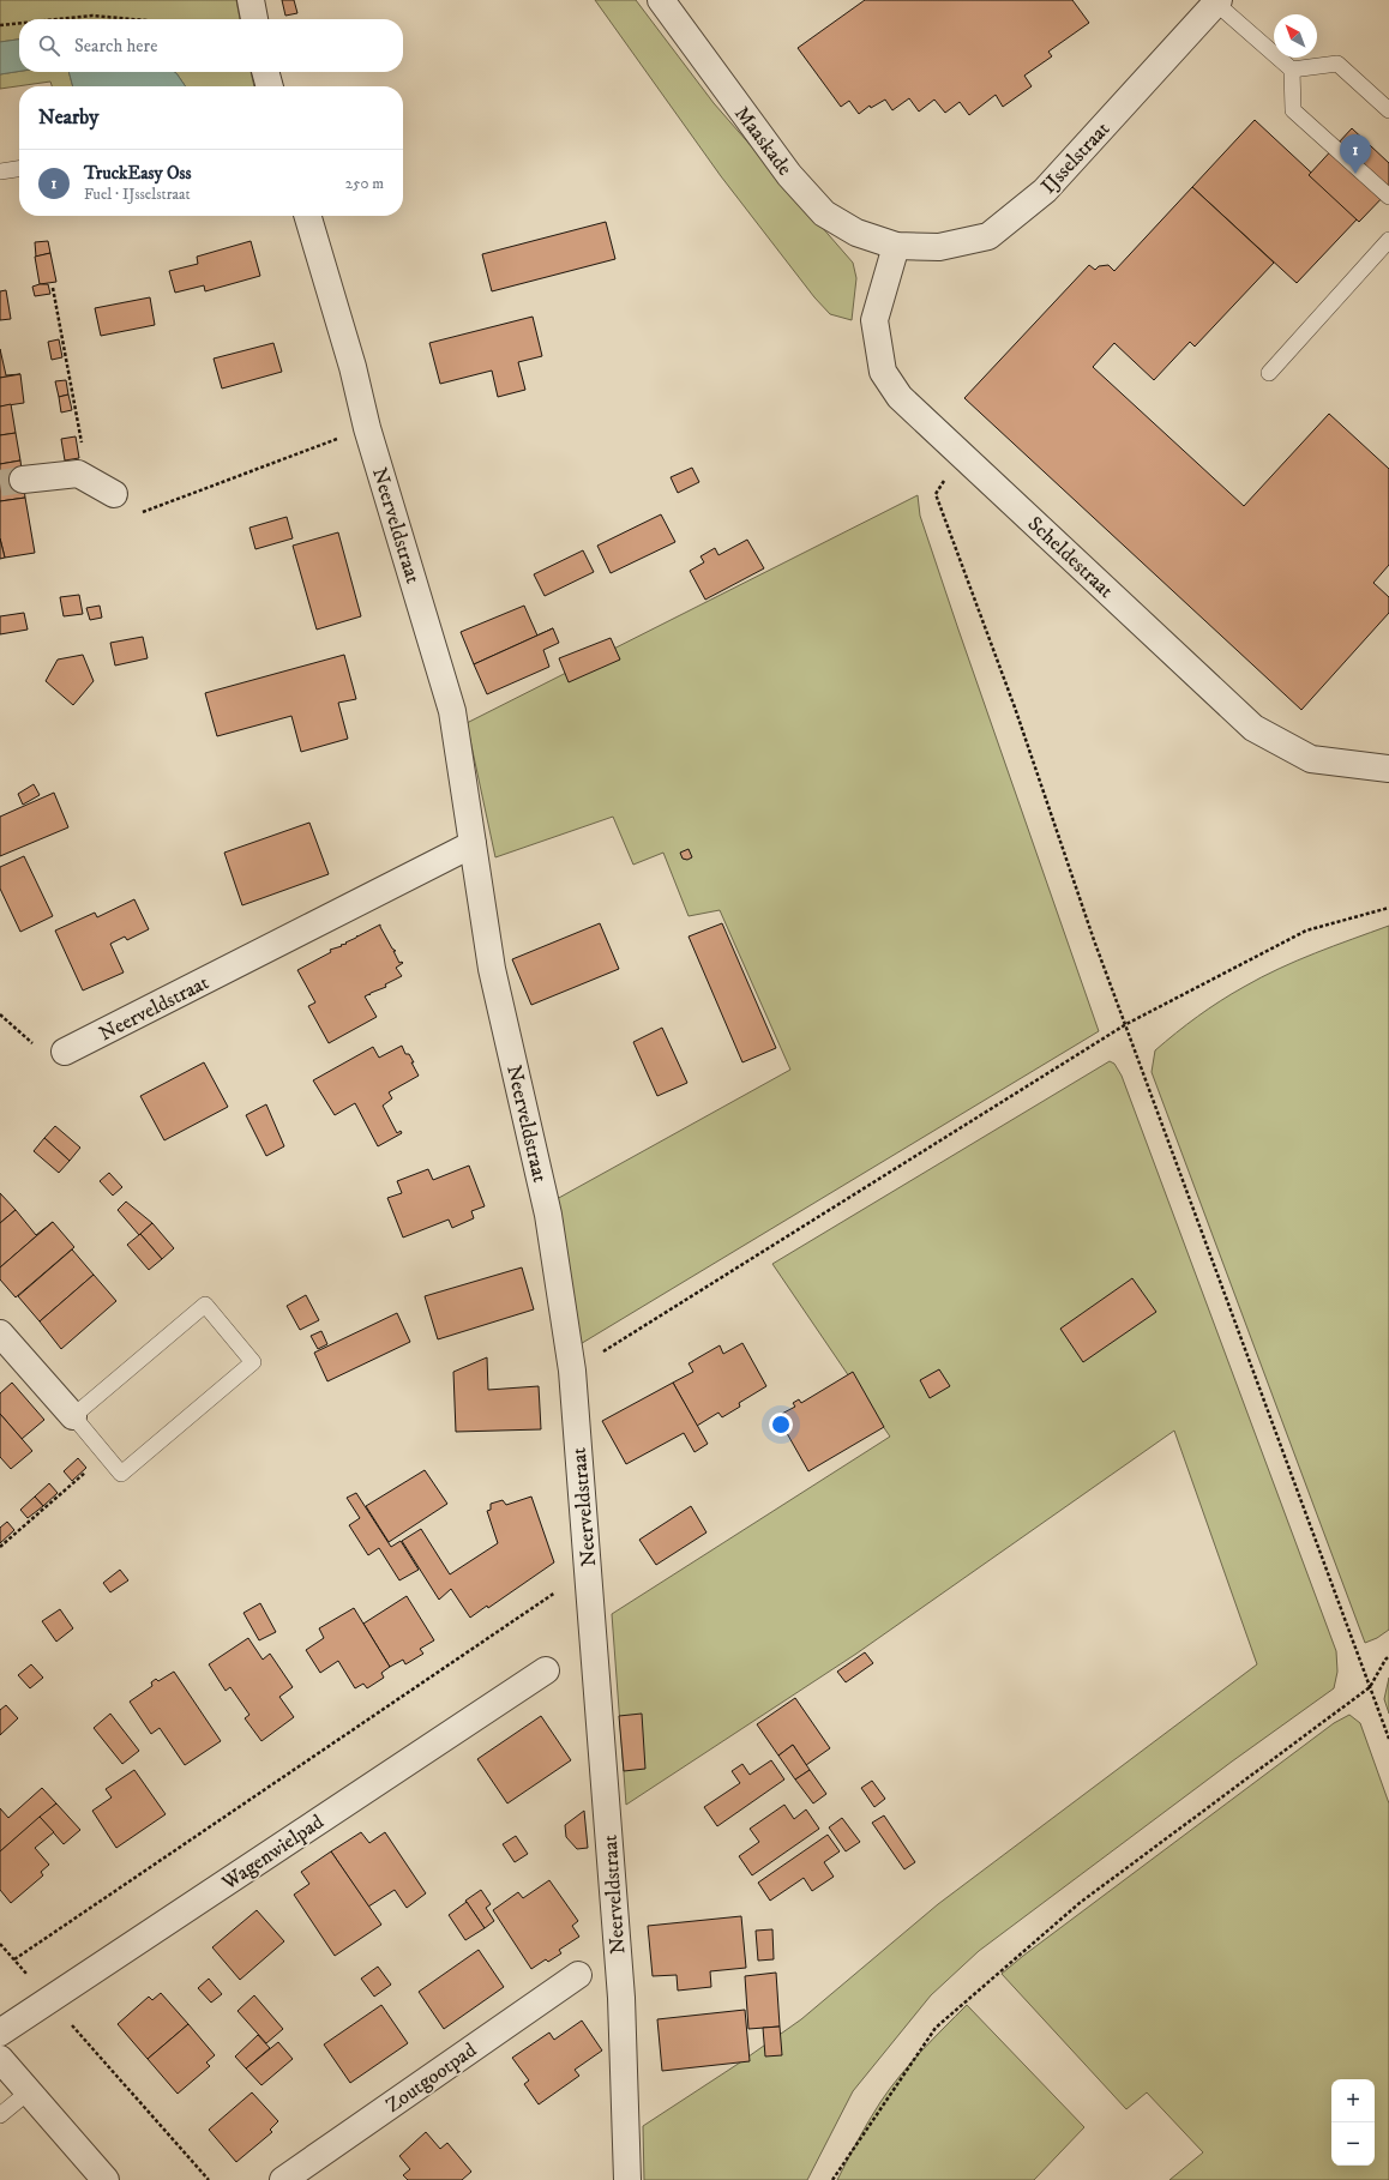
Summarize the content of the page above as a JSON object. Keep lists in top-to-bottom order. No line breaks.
{"streets":{"street":["Maaskade","IJsselstraat","Neerveldstraat","Scheldestraat","Wagenwielpad","Zoutgootpad"]},"crossings":[["Maaskade","IJsselstraat"],["Maaskade","Scheldestraat"],["IJsselstraat","Scheldestraat"]],"north":"top left","page":{"search":"Search here","heading":"Nearby","pins":"1","list":[{"mark":"1","name":"TruckEasy Oss","note":"Fuel · IJsselstraat","value":"250 m"}],"map_buttons":["+","−"]}}
